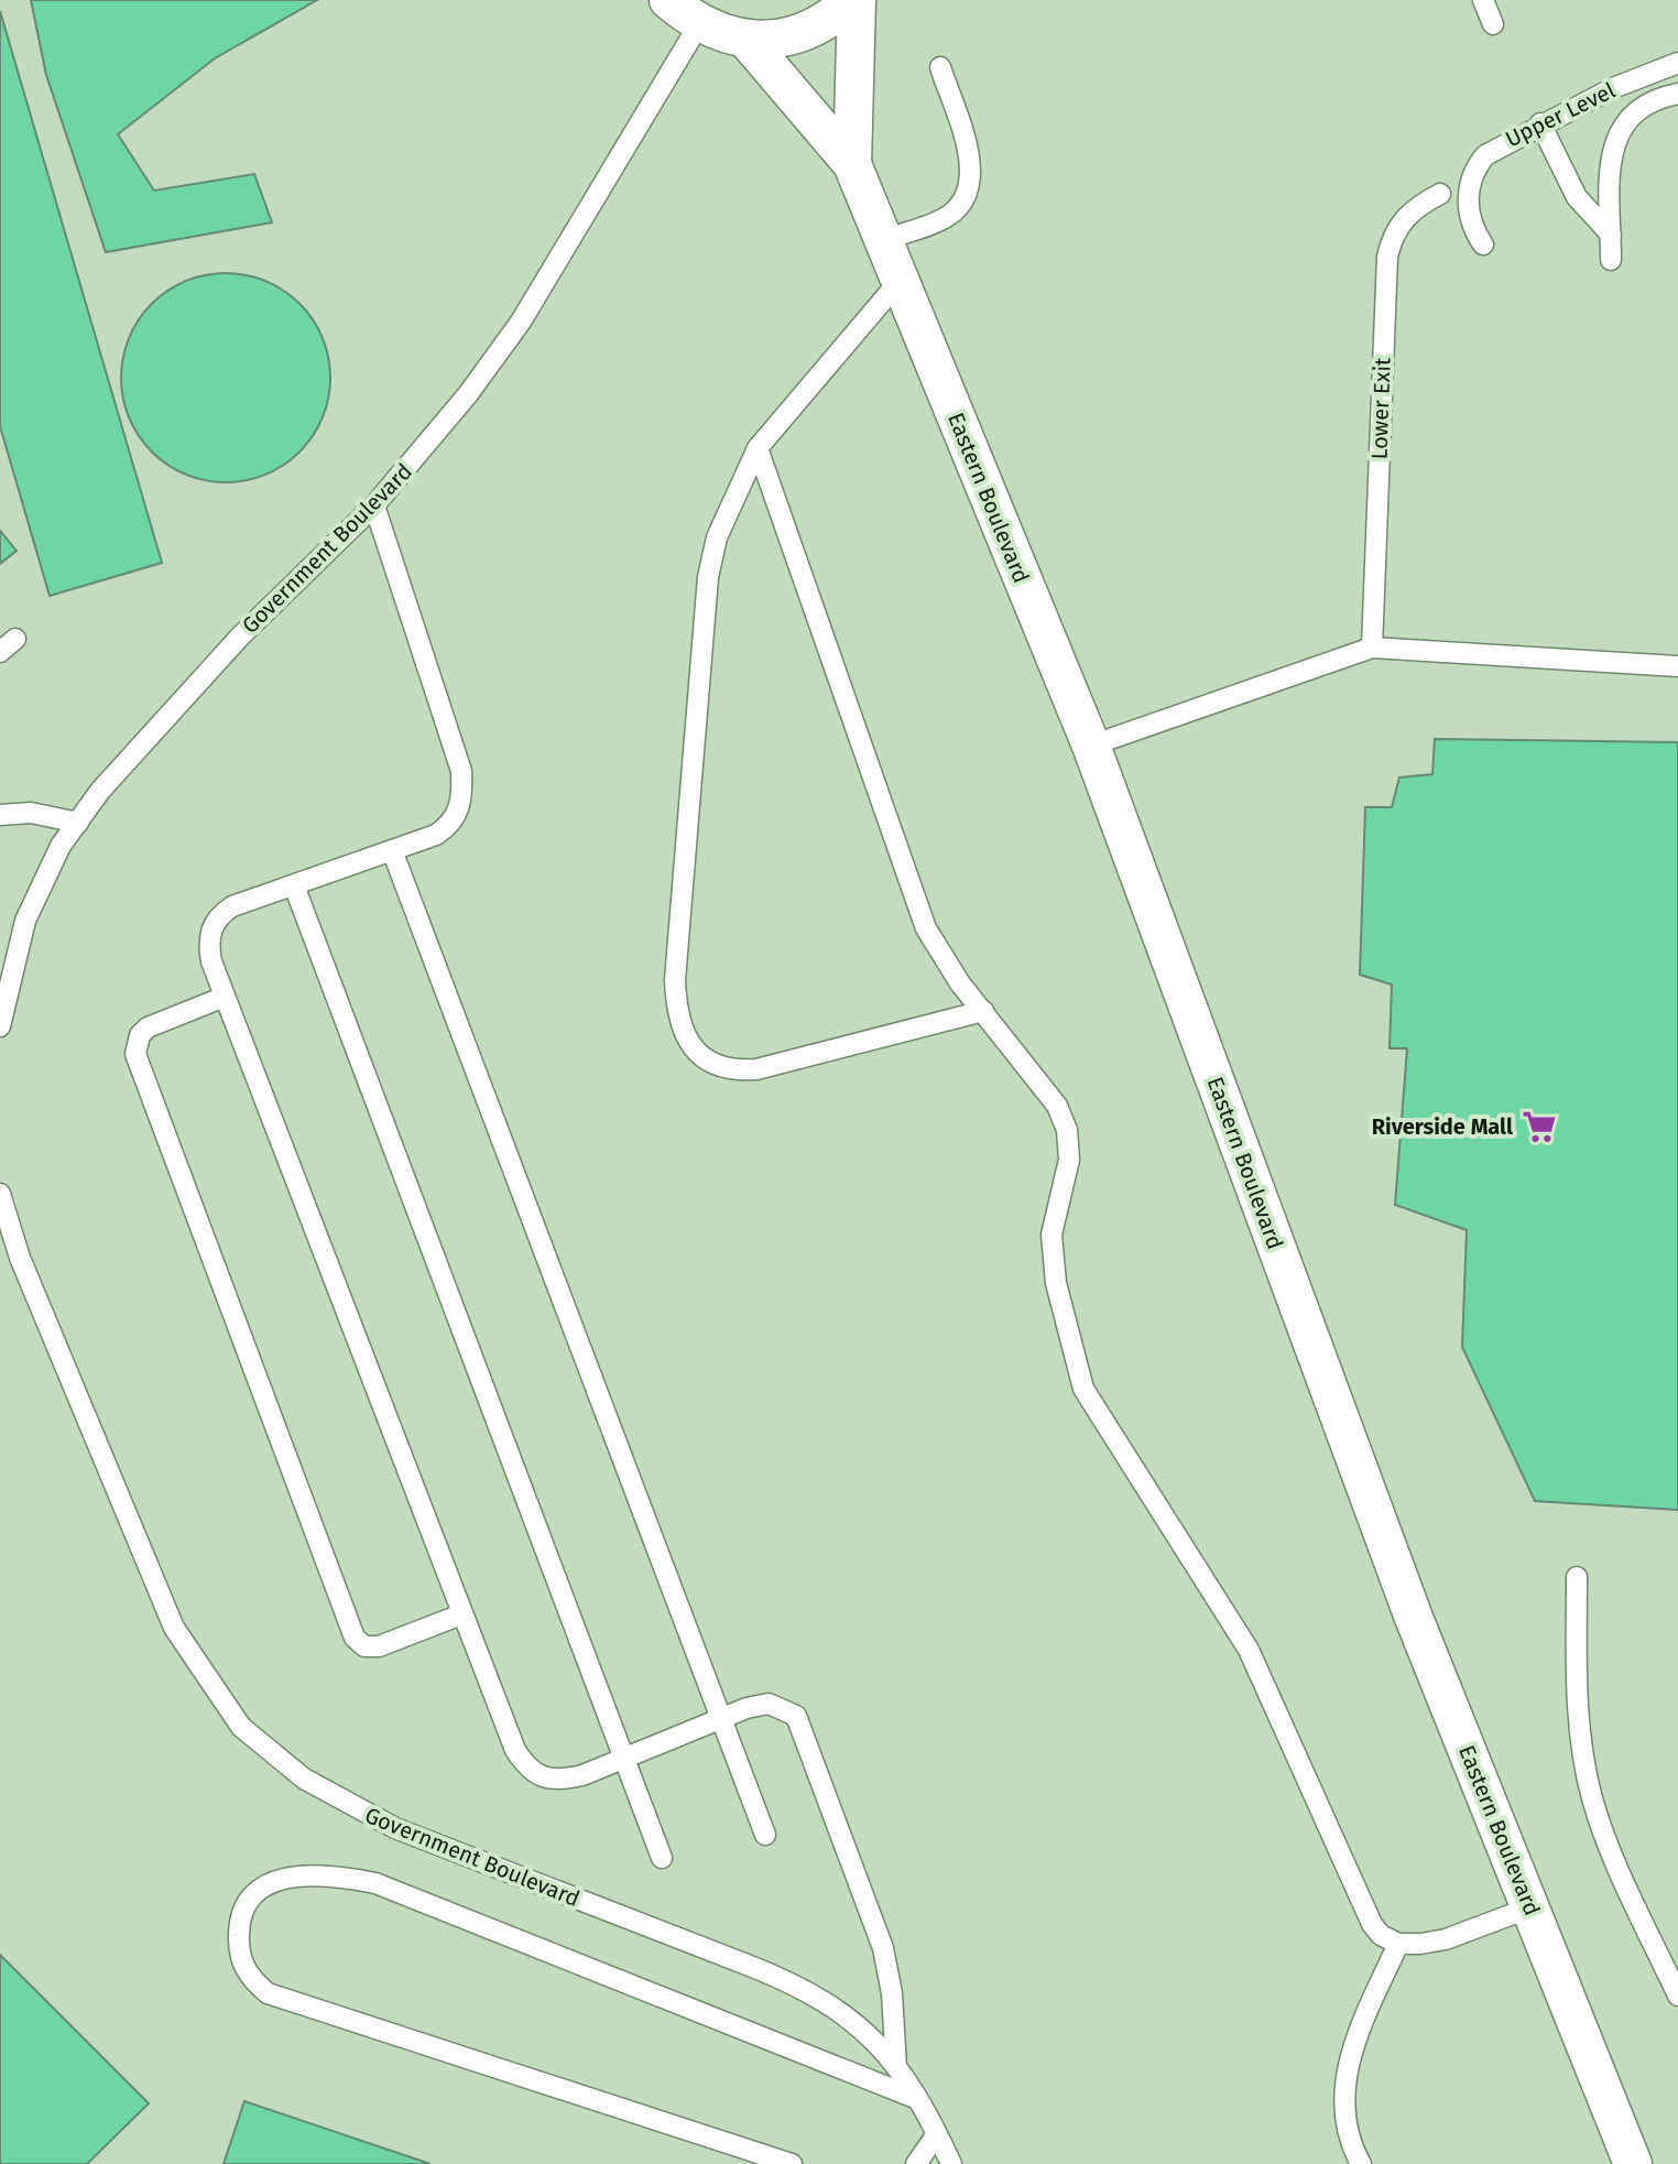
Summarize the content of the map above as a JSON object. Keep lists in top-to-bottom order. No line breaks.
{"streets":{"street":["Eastern Boulevard"],"lane":["Upper Level","Lower Exit","Government Boulevard"]},"places":{"supermarket":["Riverside Mall"]}}
